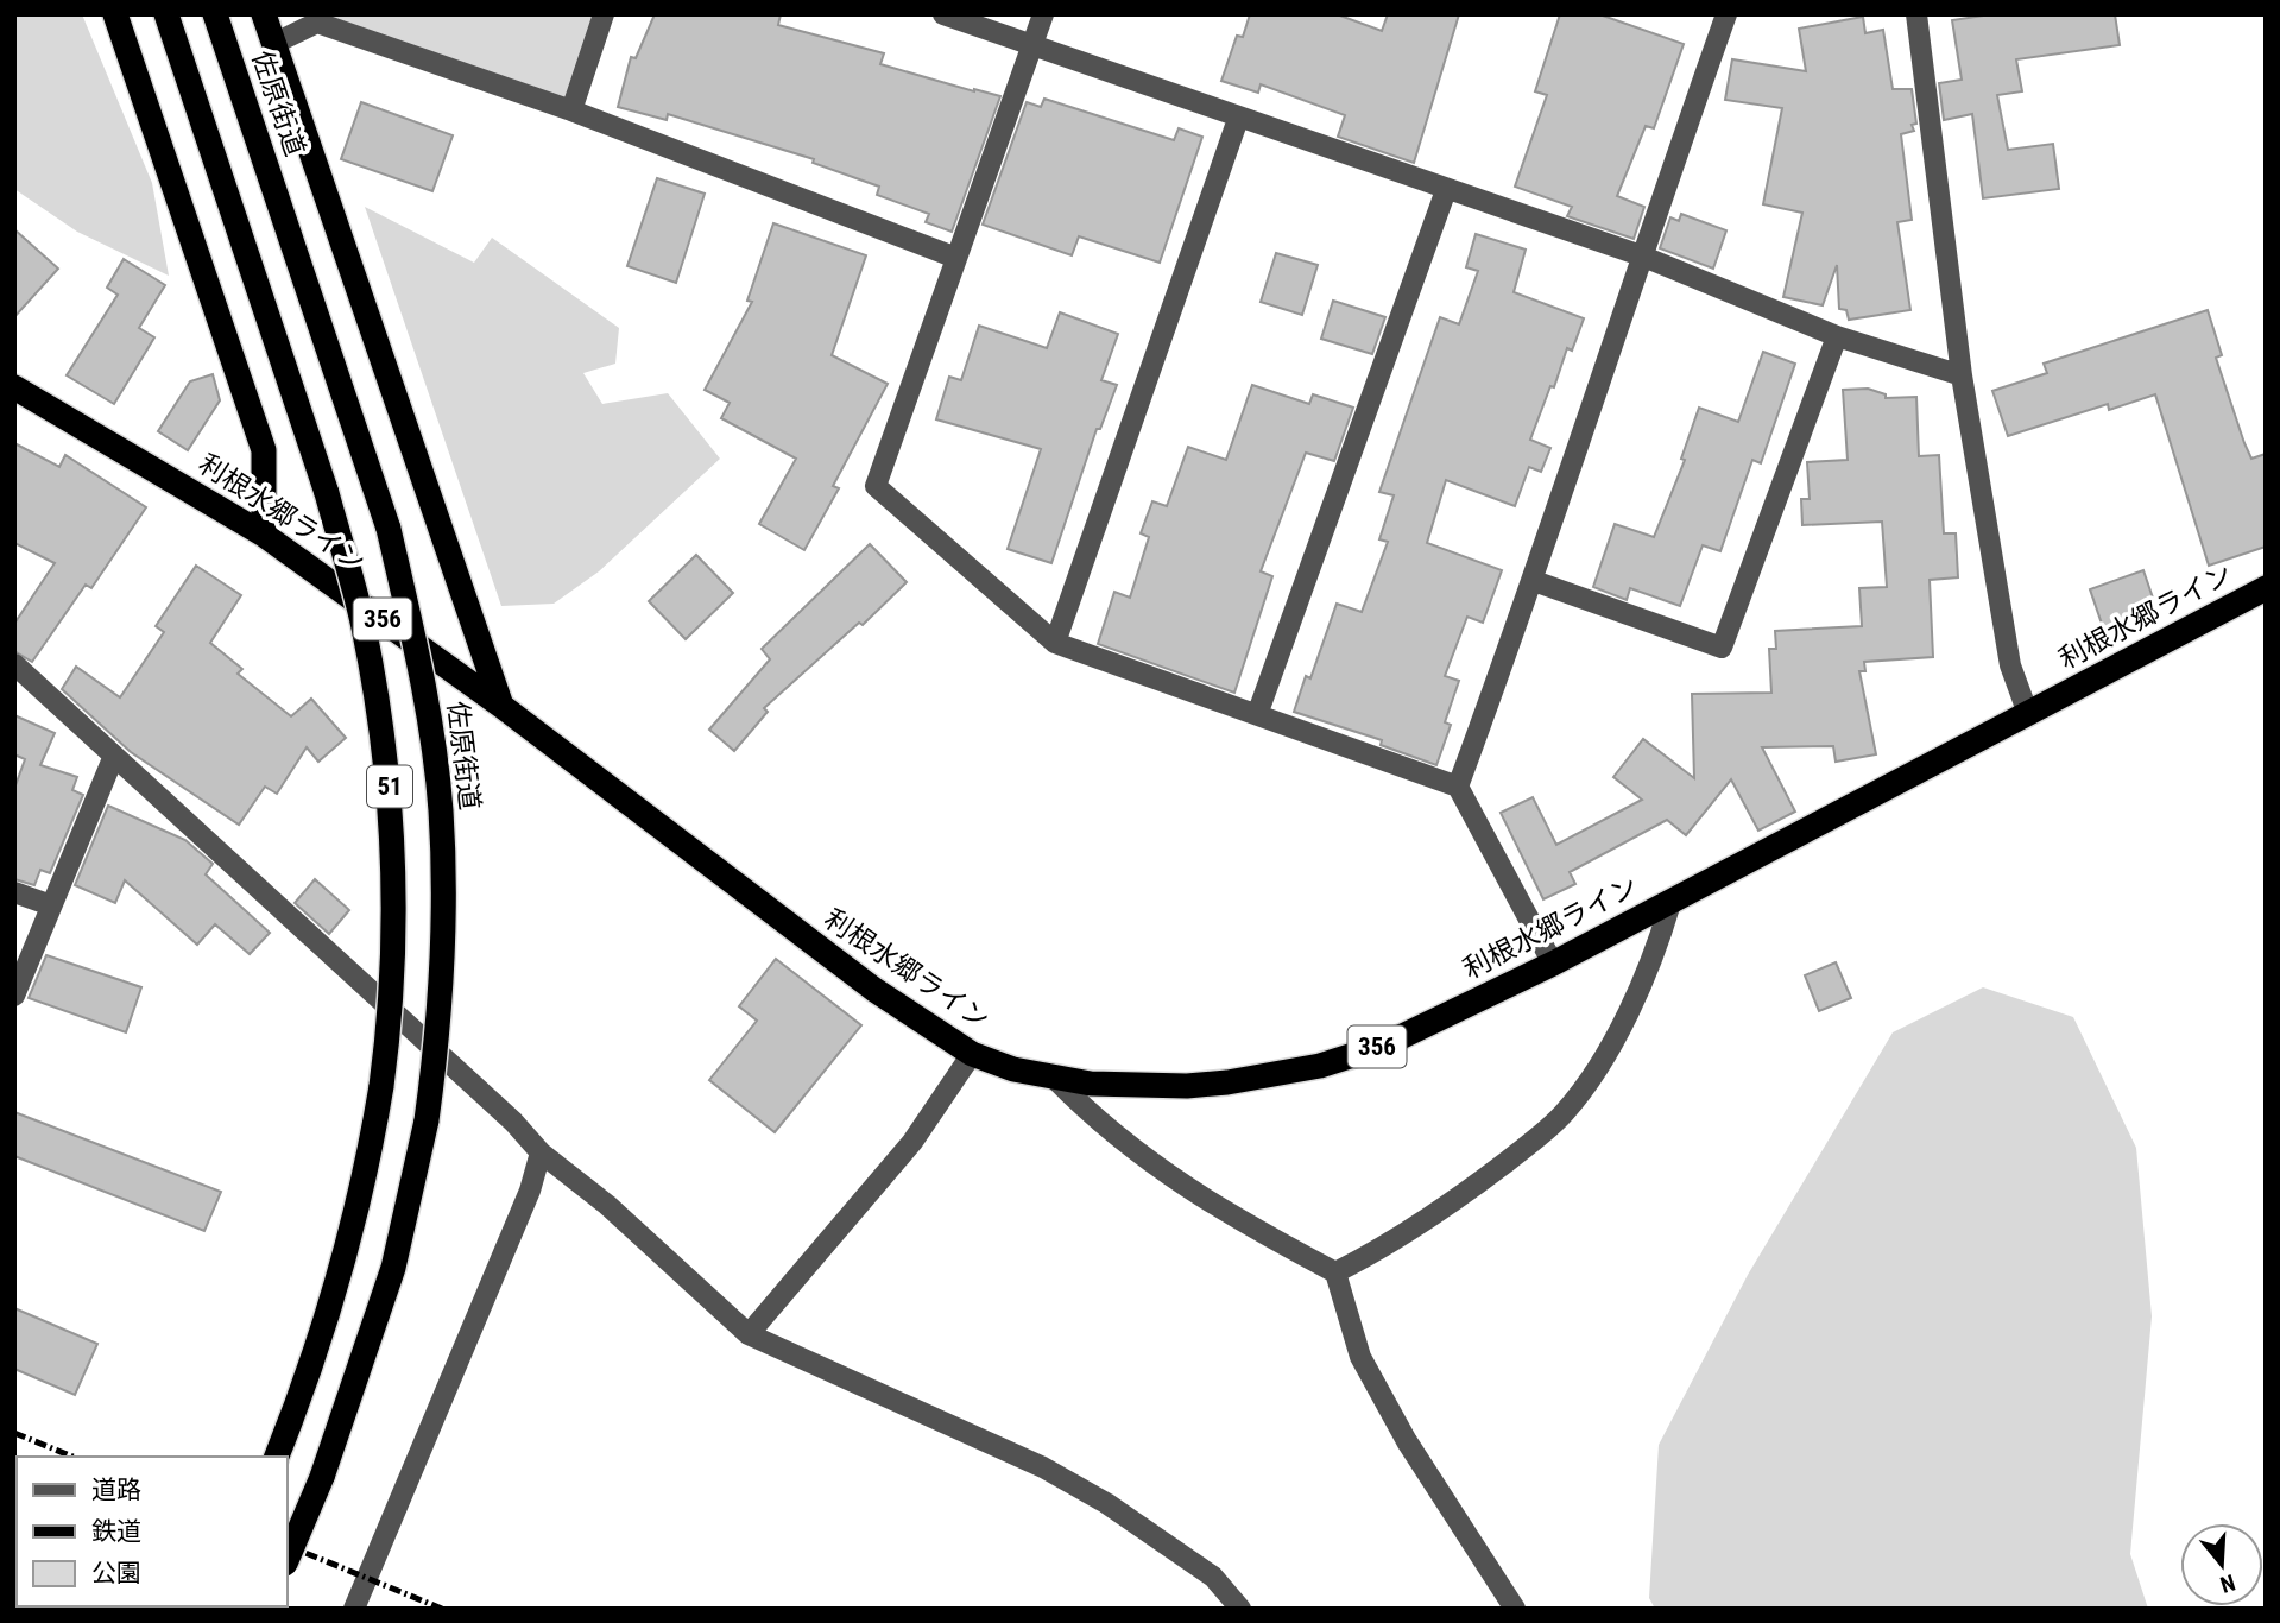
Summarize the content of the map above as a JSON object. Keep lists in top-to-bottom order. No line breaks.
{"streets":{"highway":["佐原街道","利根水郷ライン","356","51"]},"legend":["道路","鉄道","公園"],"north":"bottom"}
